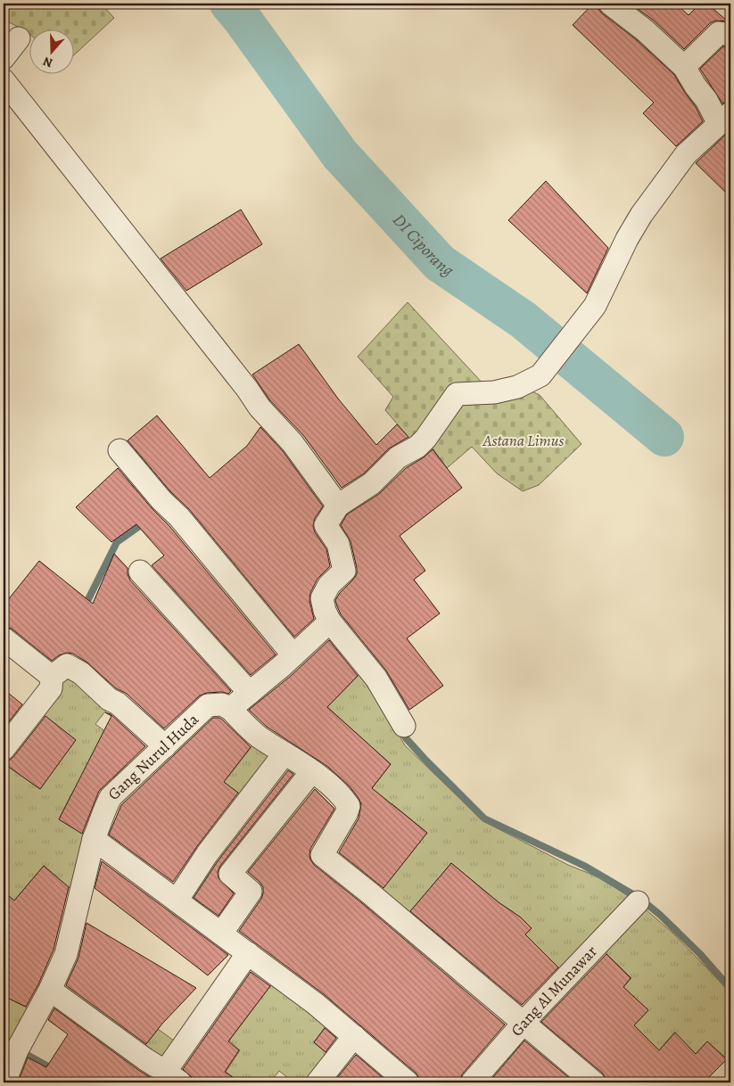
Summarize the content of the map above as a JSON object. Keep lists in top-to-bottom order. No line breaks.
{"streets":{"street":["Gang Nurul Huda","Gang Al Munawar"]},"water":["DI Ciporang"],"parks":["Astana Limus"],"north":"bottom"}
